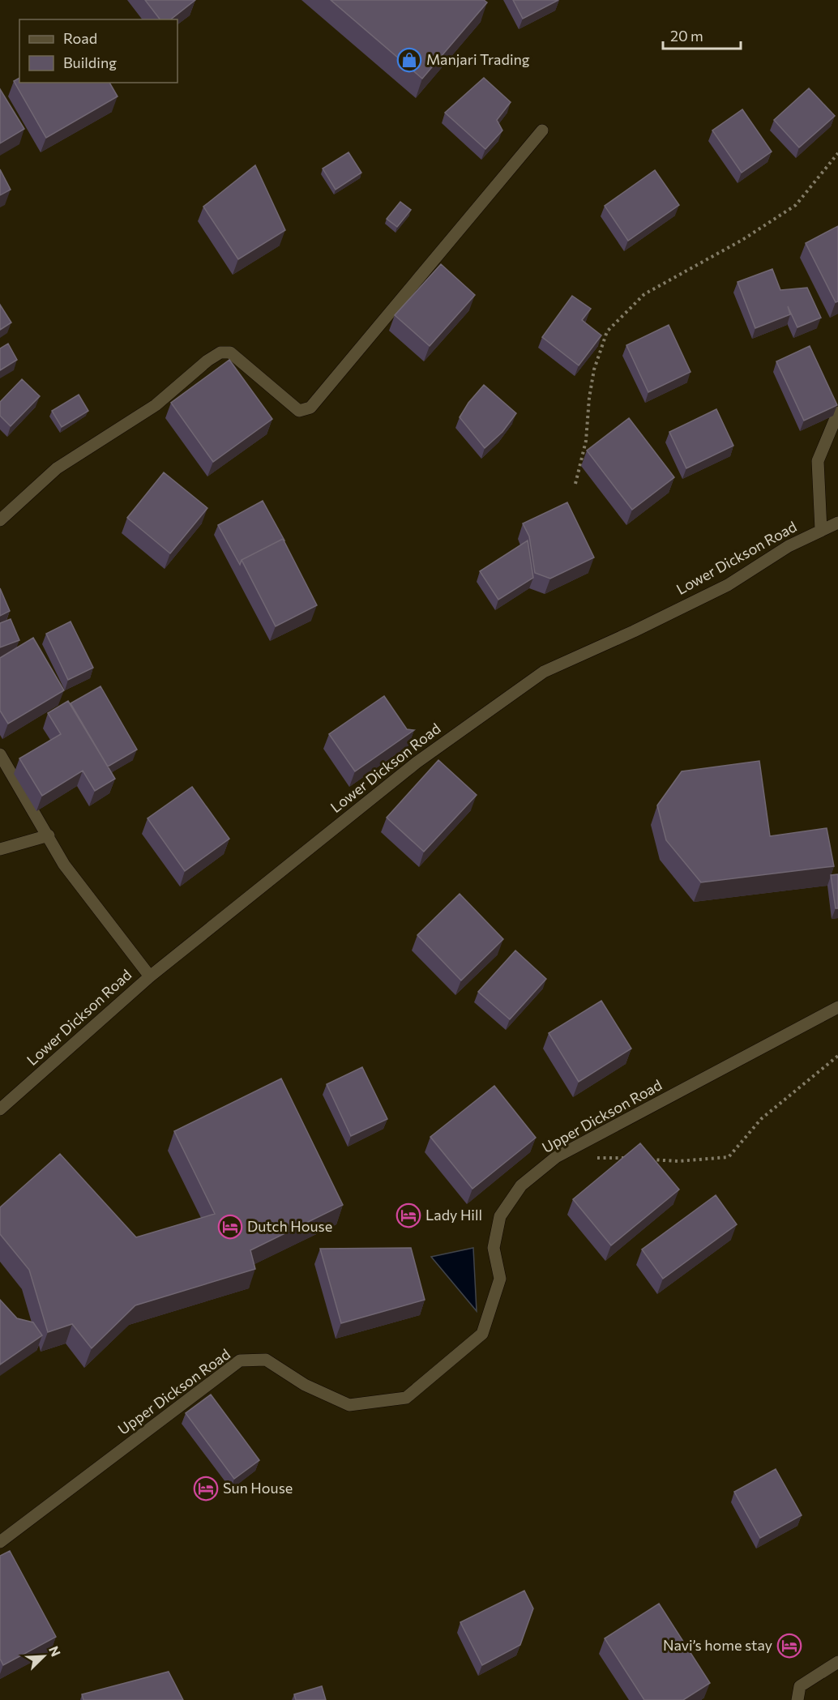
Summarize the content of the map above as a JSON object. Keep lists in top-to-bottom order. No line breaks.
{"streets":{"street":["Lower Dickson Road","Upper Dickson Road"]},"places":{"shop":["Manjari Trading"],"hotel":["Lady Hill","Dutch House","Sun House","Navi’s home stay"]},"legend":["Road","Building"],"scale_bar":"20 m","north":"top right"}
